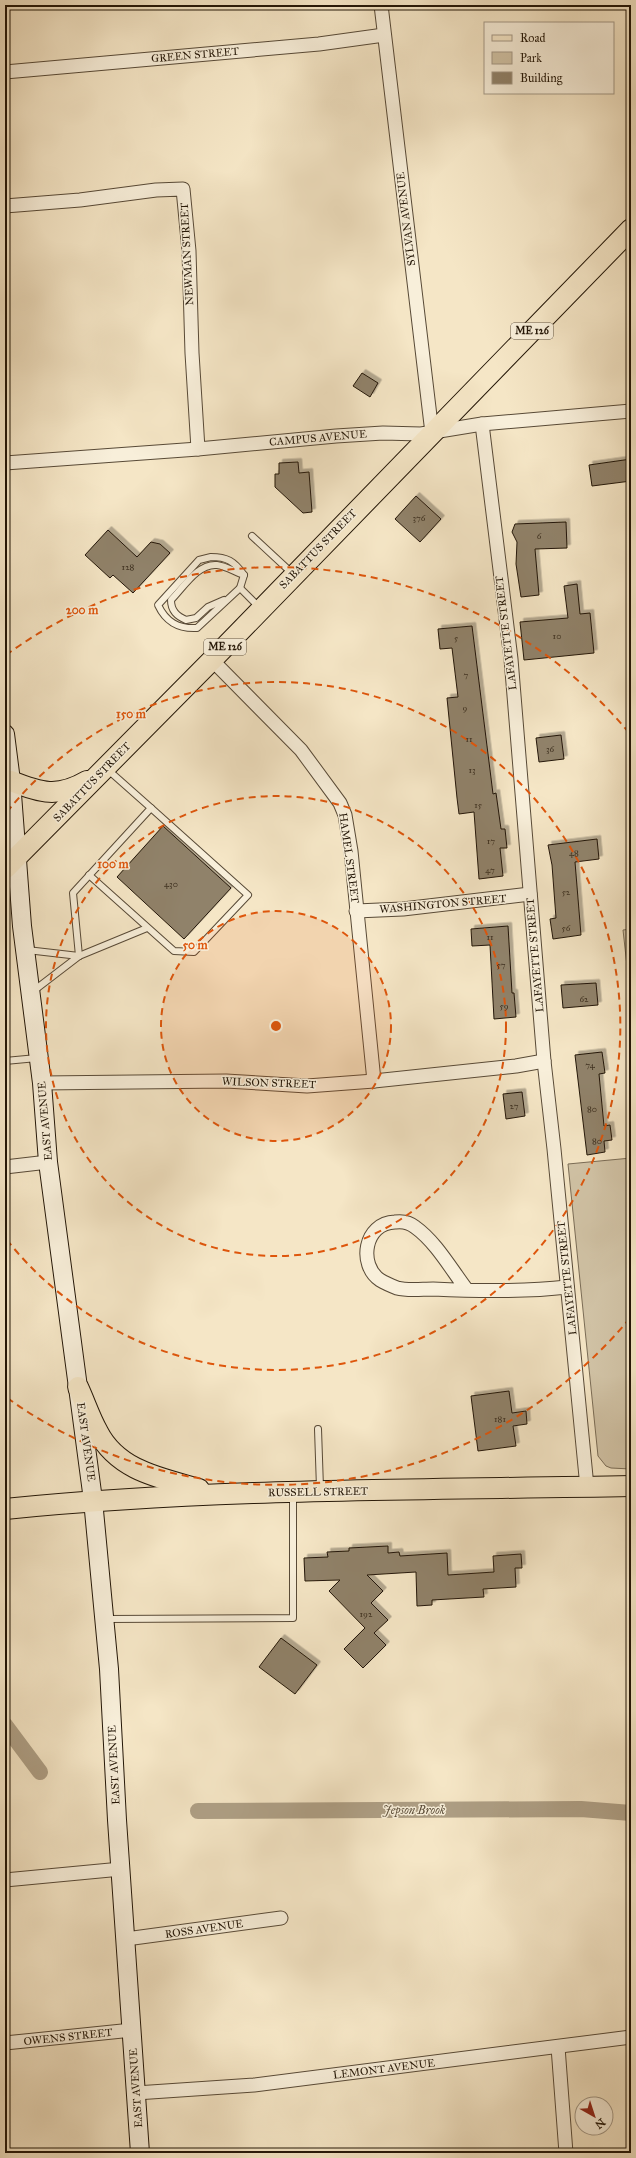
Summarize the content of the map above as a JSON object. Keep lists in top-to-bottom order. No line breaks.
{"streets":{"main road":["ME 126","SABATTUS STREET","EAST AVENUE","RUSSELL STREET"],"street":["GREEN STREET","SYLVAN AVENUE","NEWMAN STREET","CAMPUS AVENUE","LAFAYETTE STREET","HAMEL STREET","WASHINGTON STREET","WILSON STREET","ROSS AVENUE","OWENS STREET","LEMONT AVENUE"]},"crossings":[["GREEN STREET","SYLVAN AVENUE"],["SYLVAN AVENUE","CAMPUS AVENUE"],["SYLVAN AVENUE","SABATTUS STREET"],["NEWMAN STREET","CAMPUS AVENUE"],["CAMPUS AVENUE","SABATTUS STREET"],["CAMPUS AVENUE","LAFAYETTE STREET"],["SABATTUS STREET","HAMEL STREET"],["SABATTUS STREET","EAST AVENUE"],["LAFAYETTE STREET","WASHINGTON STREET"],["LAFAYETTE STREET","WILSON STREET"],["LAFAYETTE STREET","RUSSELL STREET"],["HAMEL STREET","WASHINGTON STREET"],["HAMEL STREET","WILSON STREET"],["WILSON STREET","EAST AVENUE"],["EAST AVENUE","RUSSELL STREET"],["EAST AVENUE","ROSS AVENUE"],["EAST AVENUE","OWENS STREET"],["EAST AVENUE","LEMONT AVENUE"]],"water":["Jepson Brook"],"house_numbers":["376","6","128","10","5","7","9","11","36","13","15","17","48","47","430","52","56","11","57","62","59","74","27","80","80","181","192"],"legend":["Road","Park","Building"],"north":"bottom right","rings":["200 m","150 m","100 m","50 m"]}
